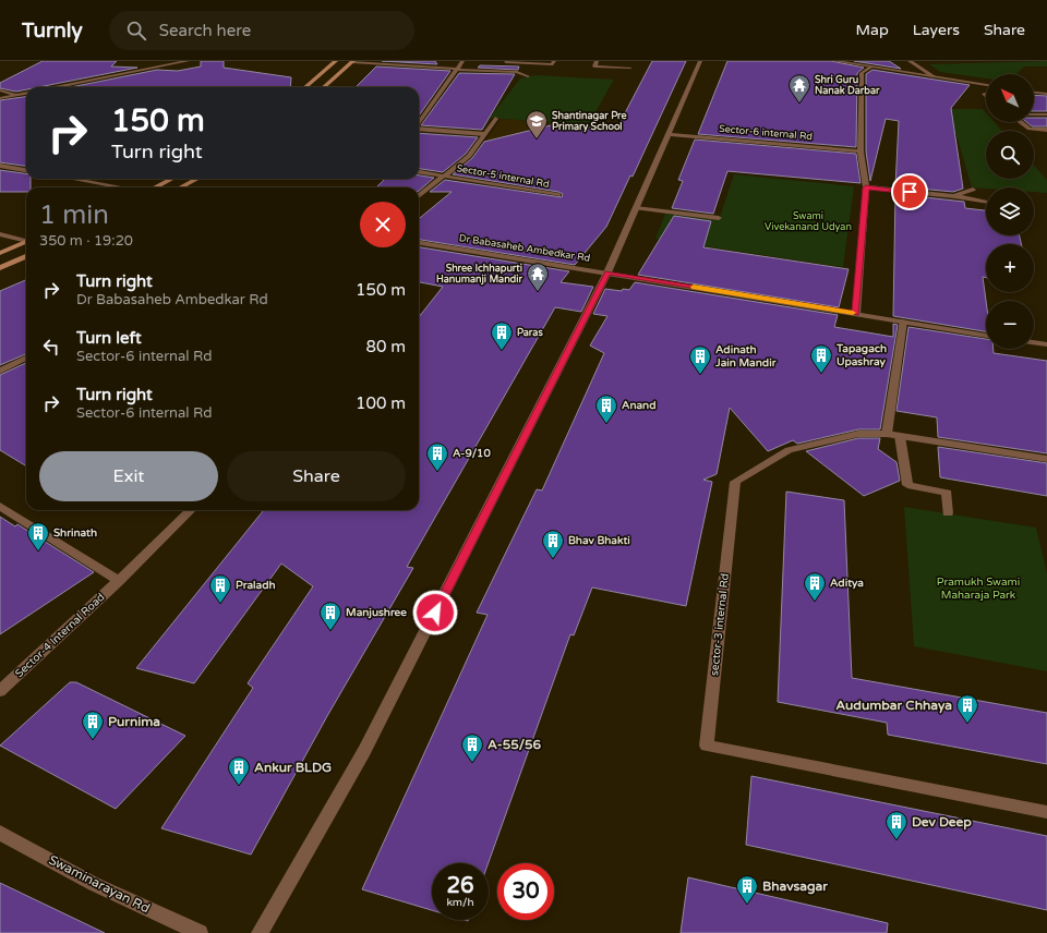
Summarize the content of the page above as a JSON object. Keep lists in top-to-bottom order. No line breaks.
{"streets":{"street":["Sector-6 internal Rd","Sector-5 internal Rd","Dr Babasaheb Ambedkar Rd","sector-3 internal Rd","Sector-4 Internal Road","Swaminarayan Rd"]},"parks":["Swami Vivekanand Udyan","Pramukh Swami Maharaja Park"],"places":{"temple":["Shri Guru Nanak Darbar","Shree Ichhapurti Hanumanji Mandir"],"school or university":["Shantinagar Pre Primary School"],"building":["Paras","Tapagach Upashray","Adinath Jain Mandir","Anand","A-9/10","Shrinath","Bhav Bhakti","Aditya","Praladh","Manjushree","Audumbar Chhaya","Purnima","A-55/56","Ankur BLDG","Dev Deep","Bhavsagar"]},"north":"top left","page":{"header":"Turnly","search":"Search here","nav":["Map","Layers","Share"],"map_buttons":["+","−"],"turn":["150 m","Turn right"],"heading":["1 min","350 m · 19:20"],"list":[{"name":"Turn right","note":"Dr Babasaheb Ambedkar Rd","value":"150 m"},{"name":"Turn left","note":"Sector-6 internal Rd","value":"80 m"},{"name":"Turn right","note":"Sector-6 internal Rd","value":"100 m"}],"buttons":["Exit","Share"],"speed":"26 km/h","limit":"30"}}
